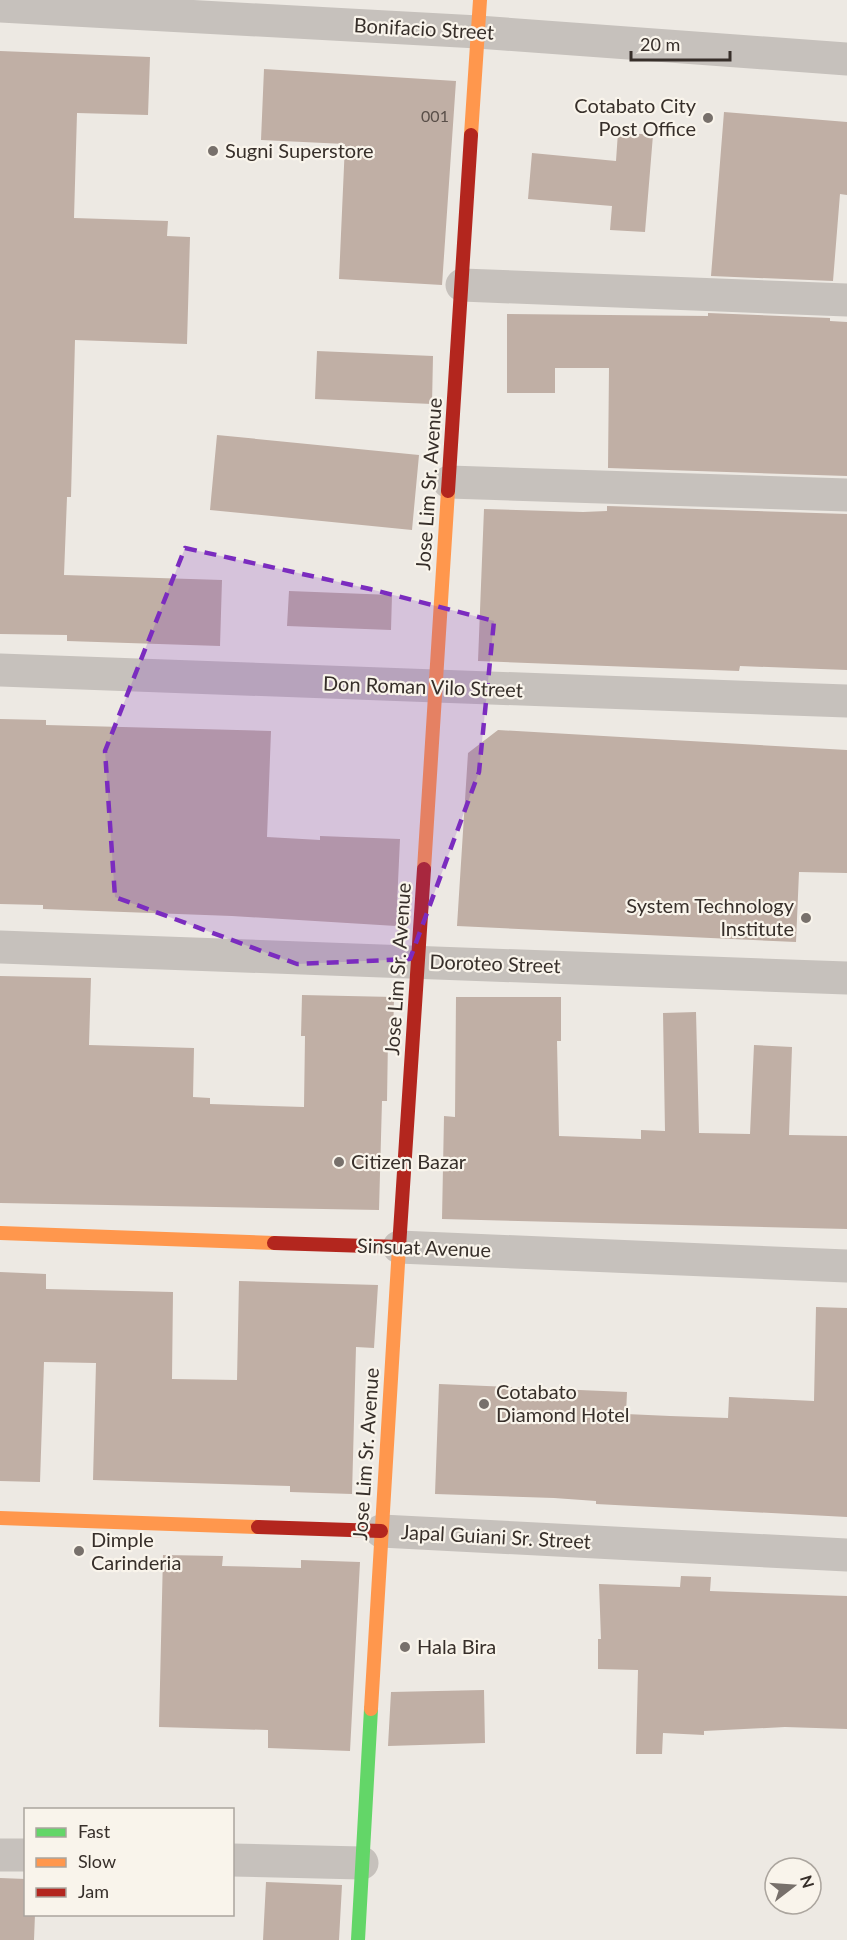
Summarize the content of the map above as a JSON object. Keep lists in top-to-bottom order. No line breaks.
{"streets":{"main road":["Jose Lim Sr. Avenue","Sinsuat Avenue","Japal Guiani Sr. Street"],"street":["Bonifacio Street","Don Roman Vilo Street","Doroteo Street"]},"crossings":[["Bonifacio Street","Jose Lim Sr. Avenue"],["Jose Lim Sr. Avenue","Don Roman Vilo Street"],["Jose Lim Sr. Avenue","Doroteo Street"],["Jose Lim Sr. Avenue","Sinsuat Avenue"],["Jose Lim Sr. Avenue","Japal Guiani Sr. Street"]],"places":["Cotabato City Post Office","Sugni Superstore","System Technology Institute","Citizen Bazar","Cotabato Diamond Hotel","Dimple Carinderia","Hala Bira"],"house_numbers":["001"],"legend":["Fast","Slow","Jam"],"scale_bar":"20 m","north":"right"}
